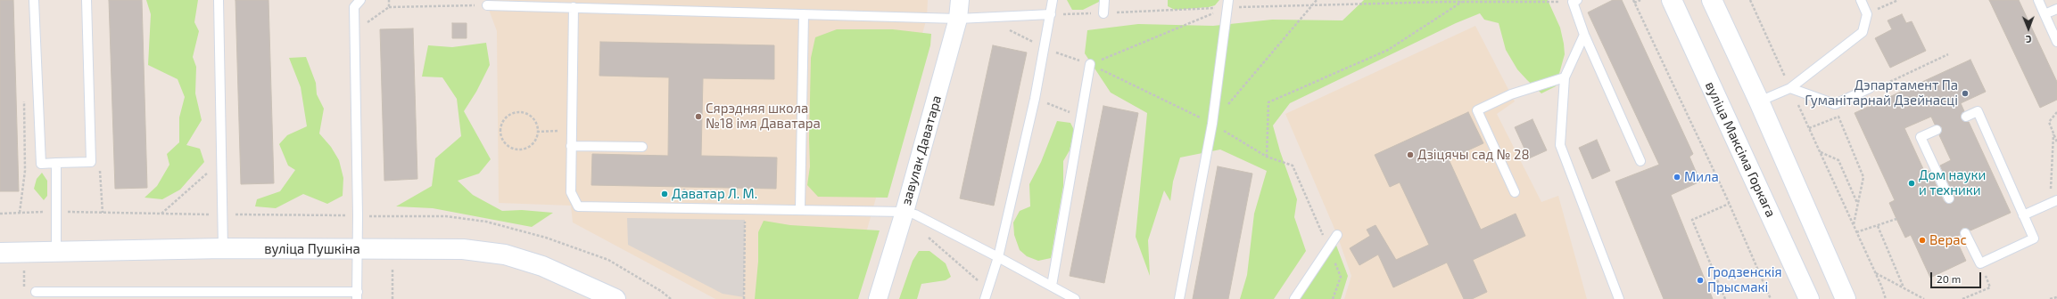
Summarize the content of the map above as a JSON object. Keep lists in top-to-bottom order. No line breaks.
{"streets":{"main road":["вуліца Максіма Горкага","вуліца Пушкіна"],"street":["завулак Даватара"]},"places":["Дэпартамент Па Гуманітарнай Дзейнасці","Сярэдняя школа №18 імя Даватара","Дзіцячы сад № 28","Мила","Дом науки и техники","Даватар Л. М.","Верас","Гродзенскія Прысмакі"],"scale_bar":"20 m","north":"bottom"}
